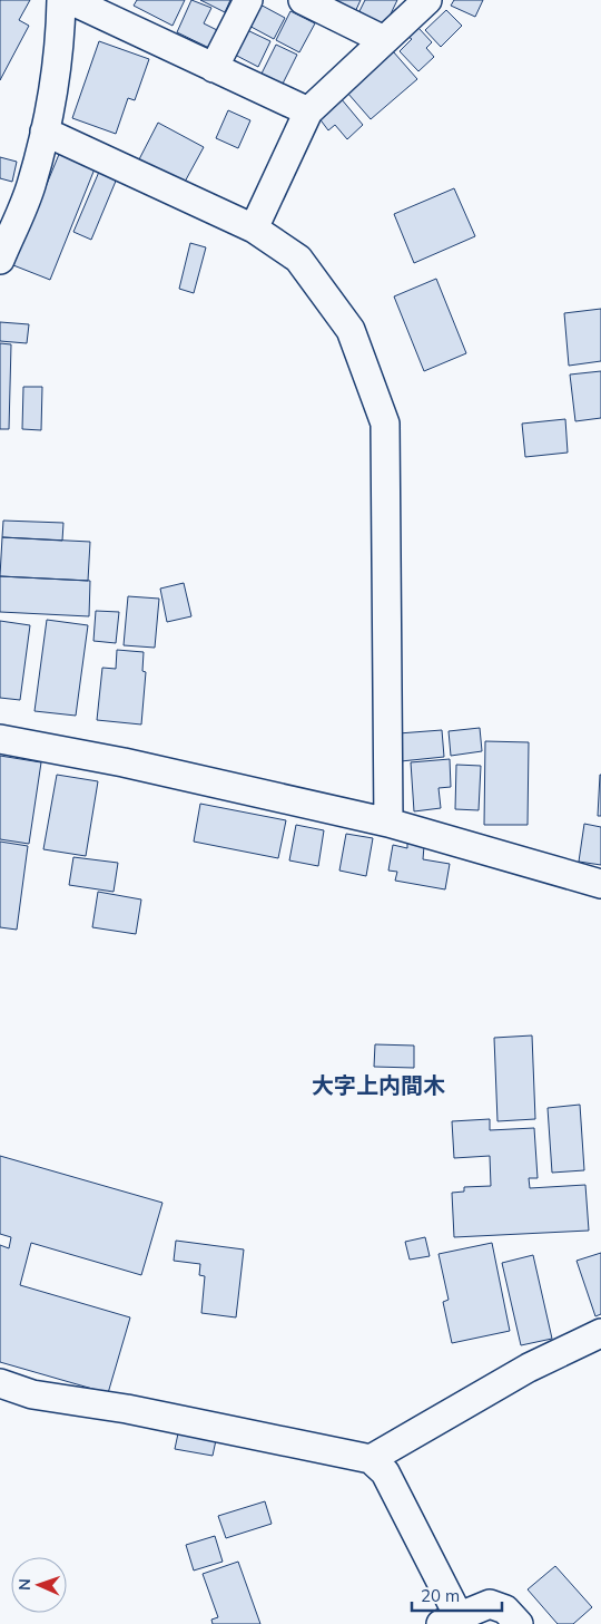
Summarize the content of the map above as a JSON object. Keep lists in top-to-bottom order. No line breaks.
{"districts":["大字上内間木"],"scale_bar":"20 m","north":"left"}
